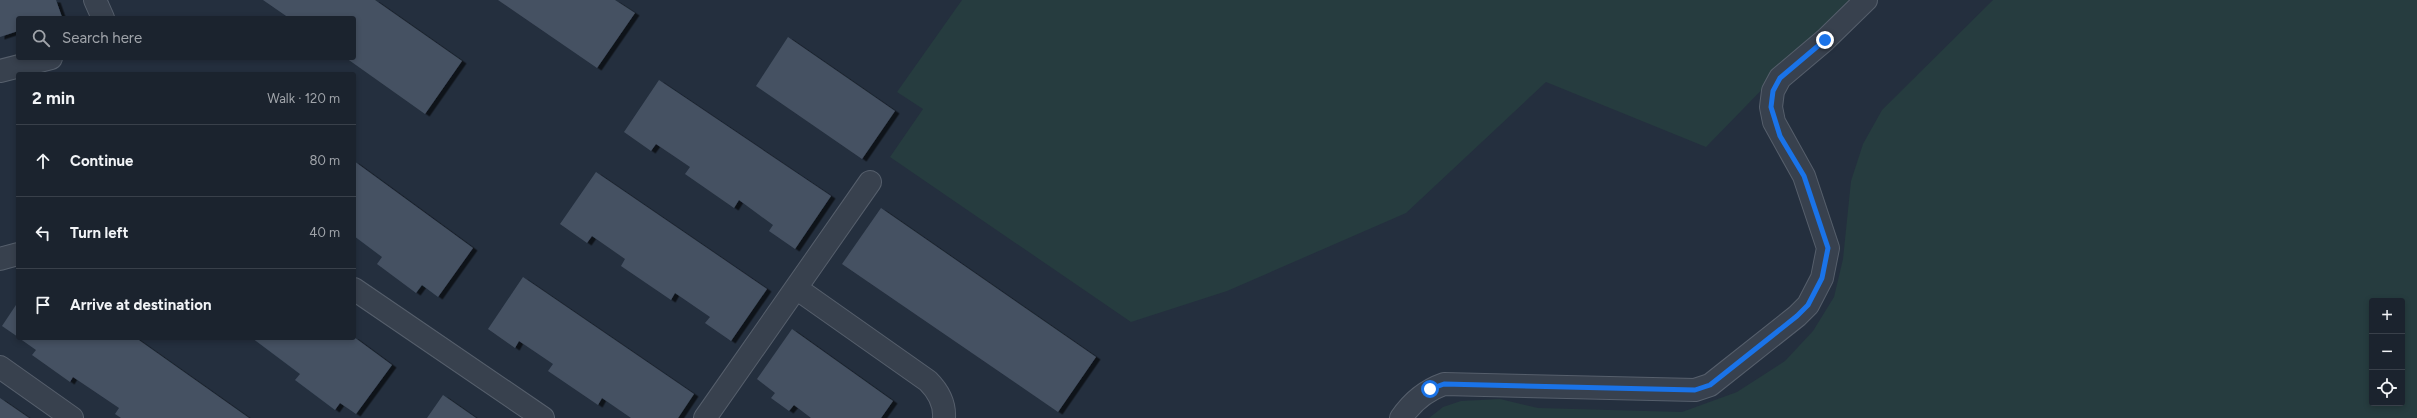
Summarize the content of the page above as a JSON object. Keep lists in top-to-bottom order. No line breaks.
{"page":{"search":"Search here","heading":["2 min","Walk · 120 m"],"list":[["Continue","80 m"],["Turn left","40 m"],"Arrive at destination"],"map_buttons":["+","−"]}}
